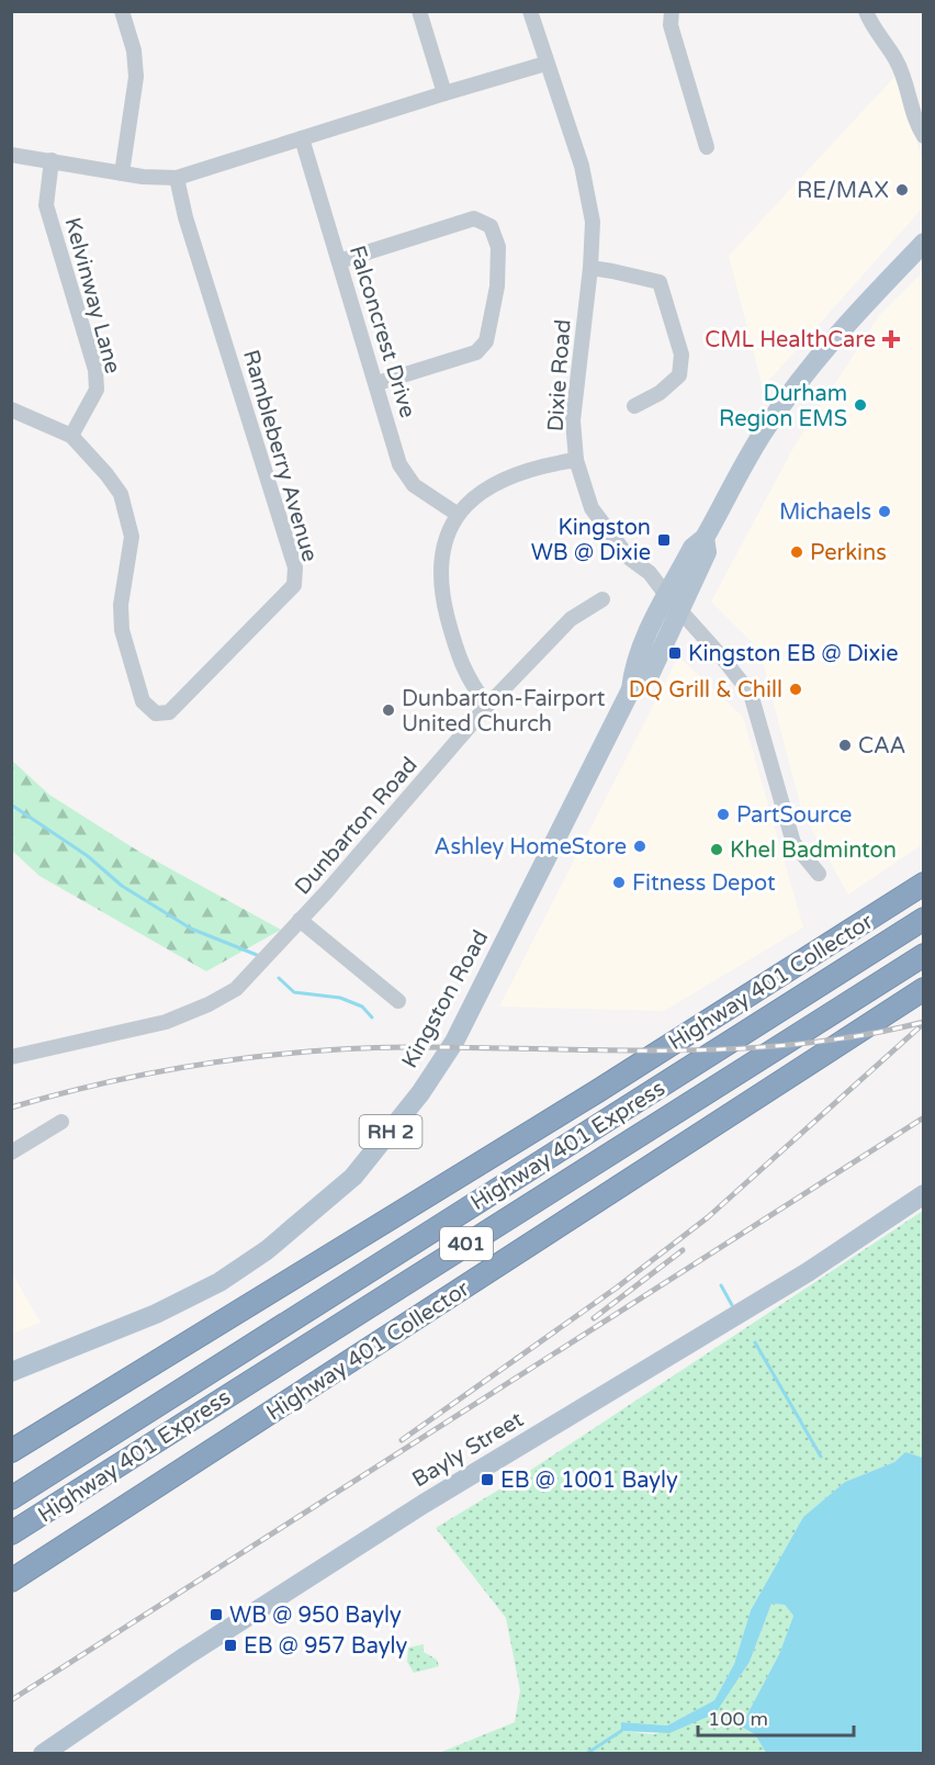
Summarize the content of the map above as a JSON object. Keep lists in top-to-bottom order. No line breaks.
{"streets":{"highway":["Highway 401 Collector","Highway 401 Express","401"],"main road":["Kingston Road","RH 2","Bayly Street"],"street":["Kelvinway Lane","Falconcrest Drive","Dixie Road","Rambleberry Avenue","Dunbarton Road"]},"crossings":[["Kelvinway Lane","Rambleberry Avenue"],["Dixie Road","Kingston Road"]],"places":{"other":["RE/MAX","Durham Region EMS","Michaels","Perkins","DQ Grill & Chill","Dunbarton-Fairport United Church","CAA","PartSource","Ashley HomeStore","Khel Badminton","Fitness Depot"],"health":["CML HealthCare"],"transit":["Kingston WB @ Dixie","Kingston EB @ Dixie","EB @ 1001 Bayly","WB @ 950 Bayly","EB @ 957 Bayly"]},"scale_bar":"100 m"}
